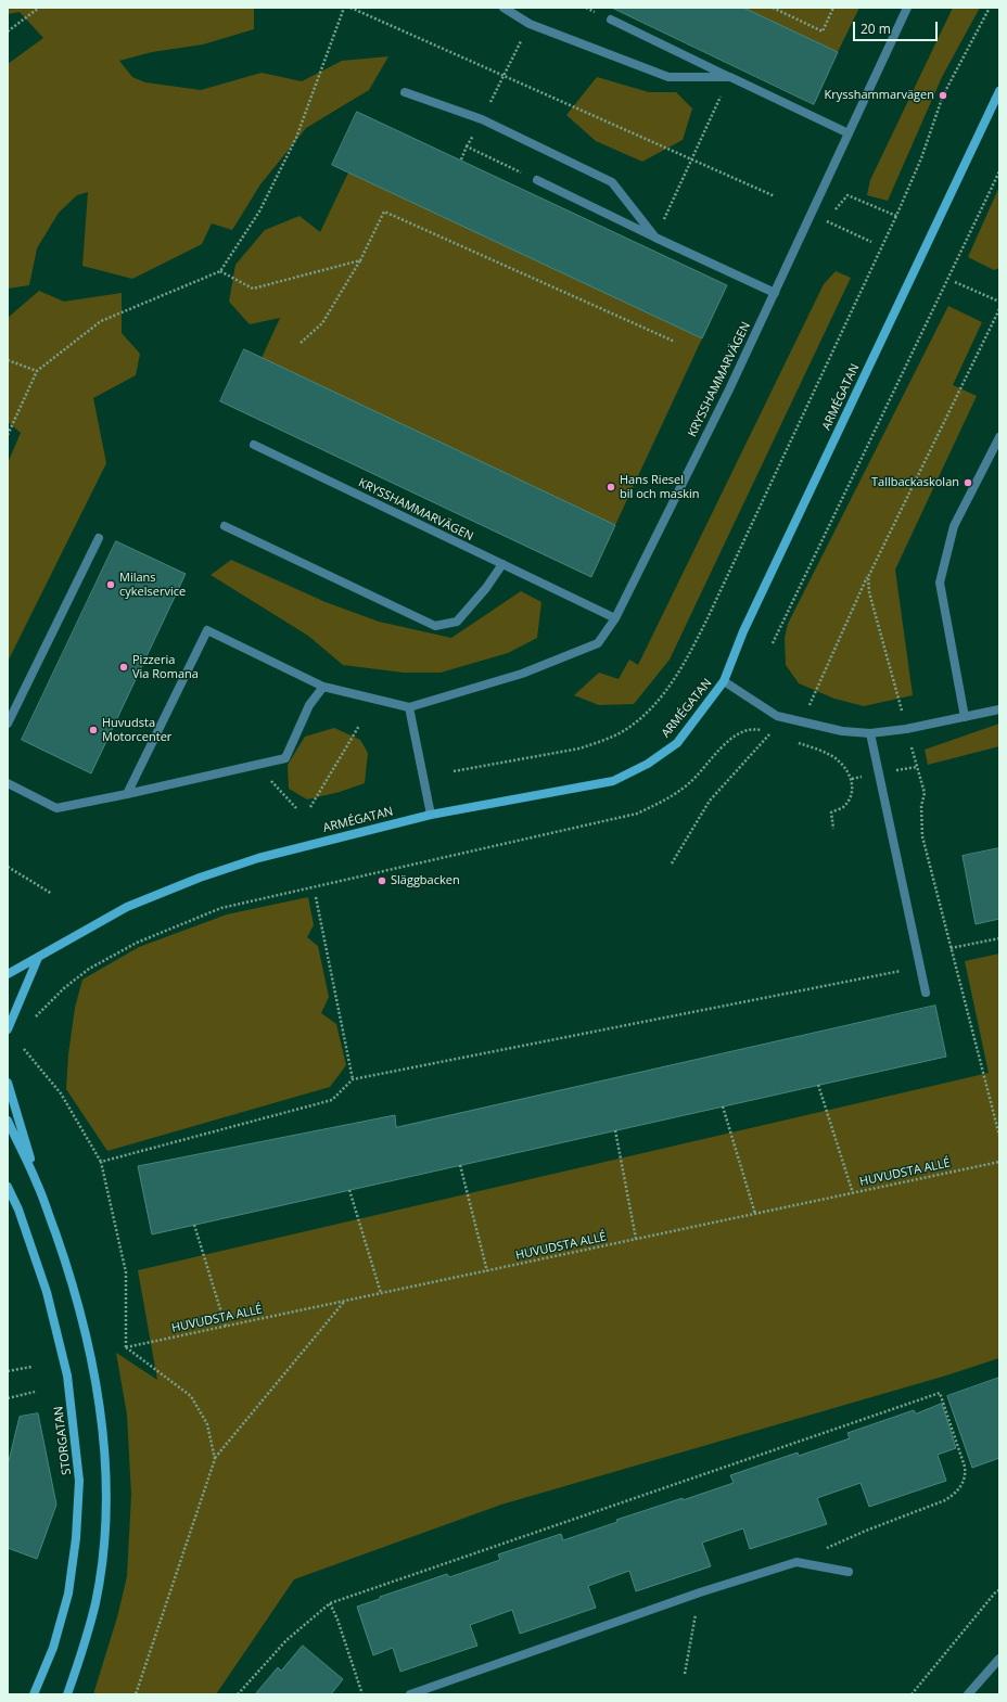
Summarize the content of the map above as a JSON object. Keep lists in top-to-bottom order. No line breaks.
{"streets":{"street":["KRYSSHAMMARVÄGEN","ARMÉGATAN","STORGATAN"],"path":["HUVUDSTA ALLÉ"]},"places":["Krysshammarvägen","Tallbackaskolan","Hans Riesel bil och maskin","Milans cykelservice","Pizzeria Via Romana","Huvudsta Motorcenter","Släggbacken"],"scale_bar":"20 m"}
